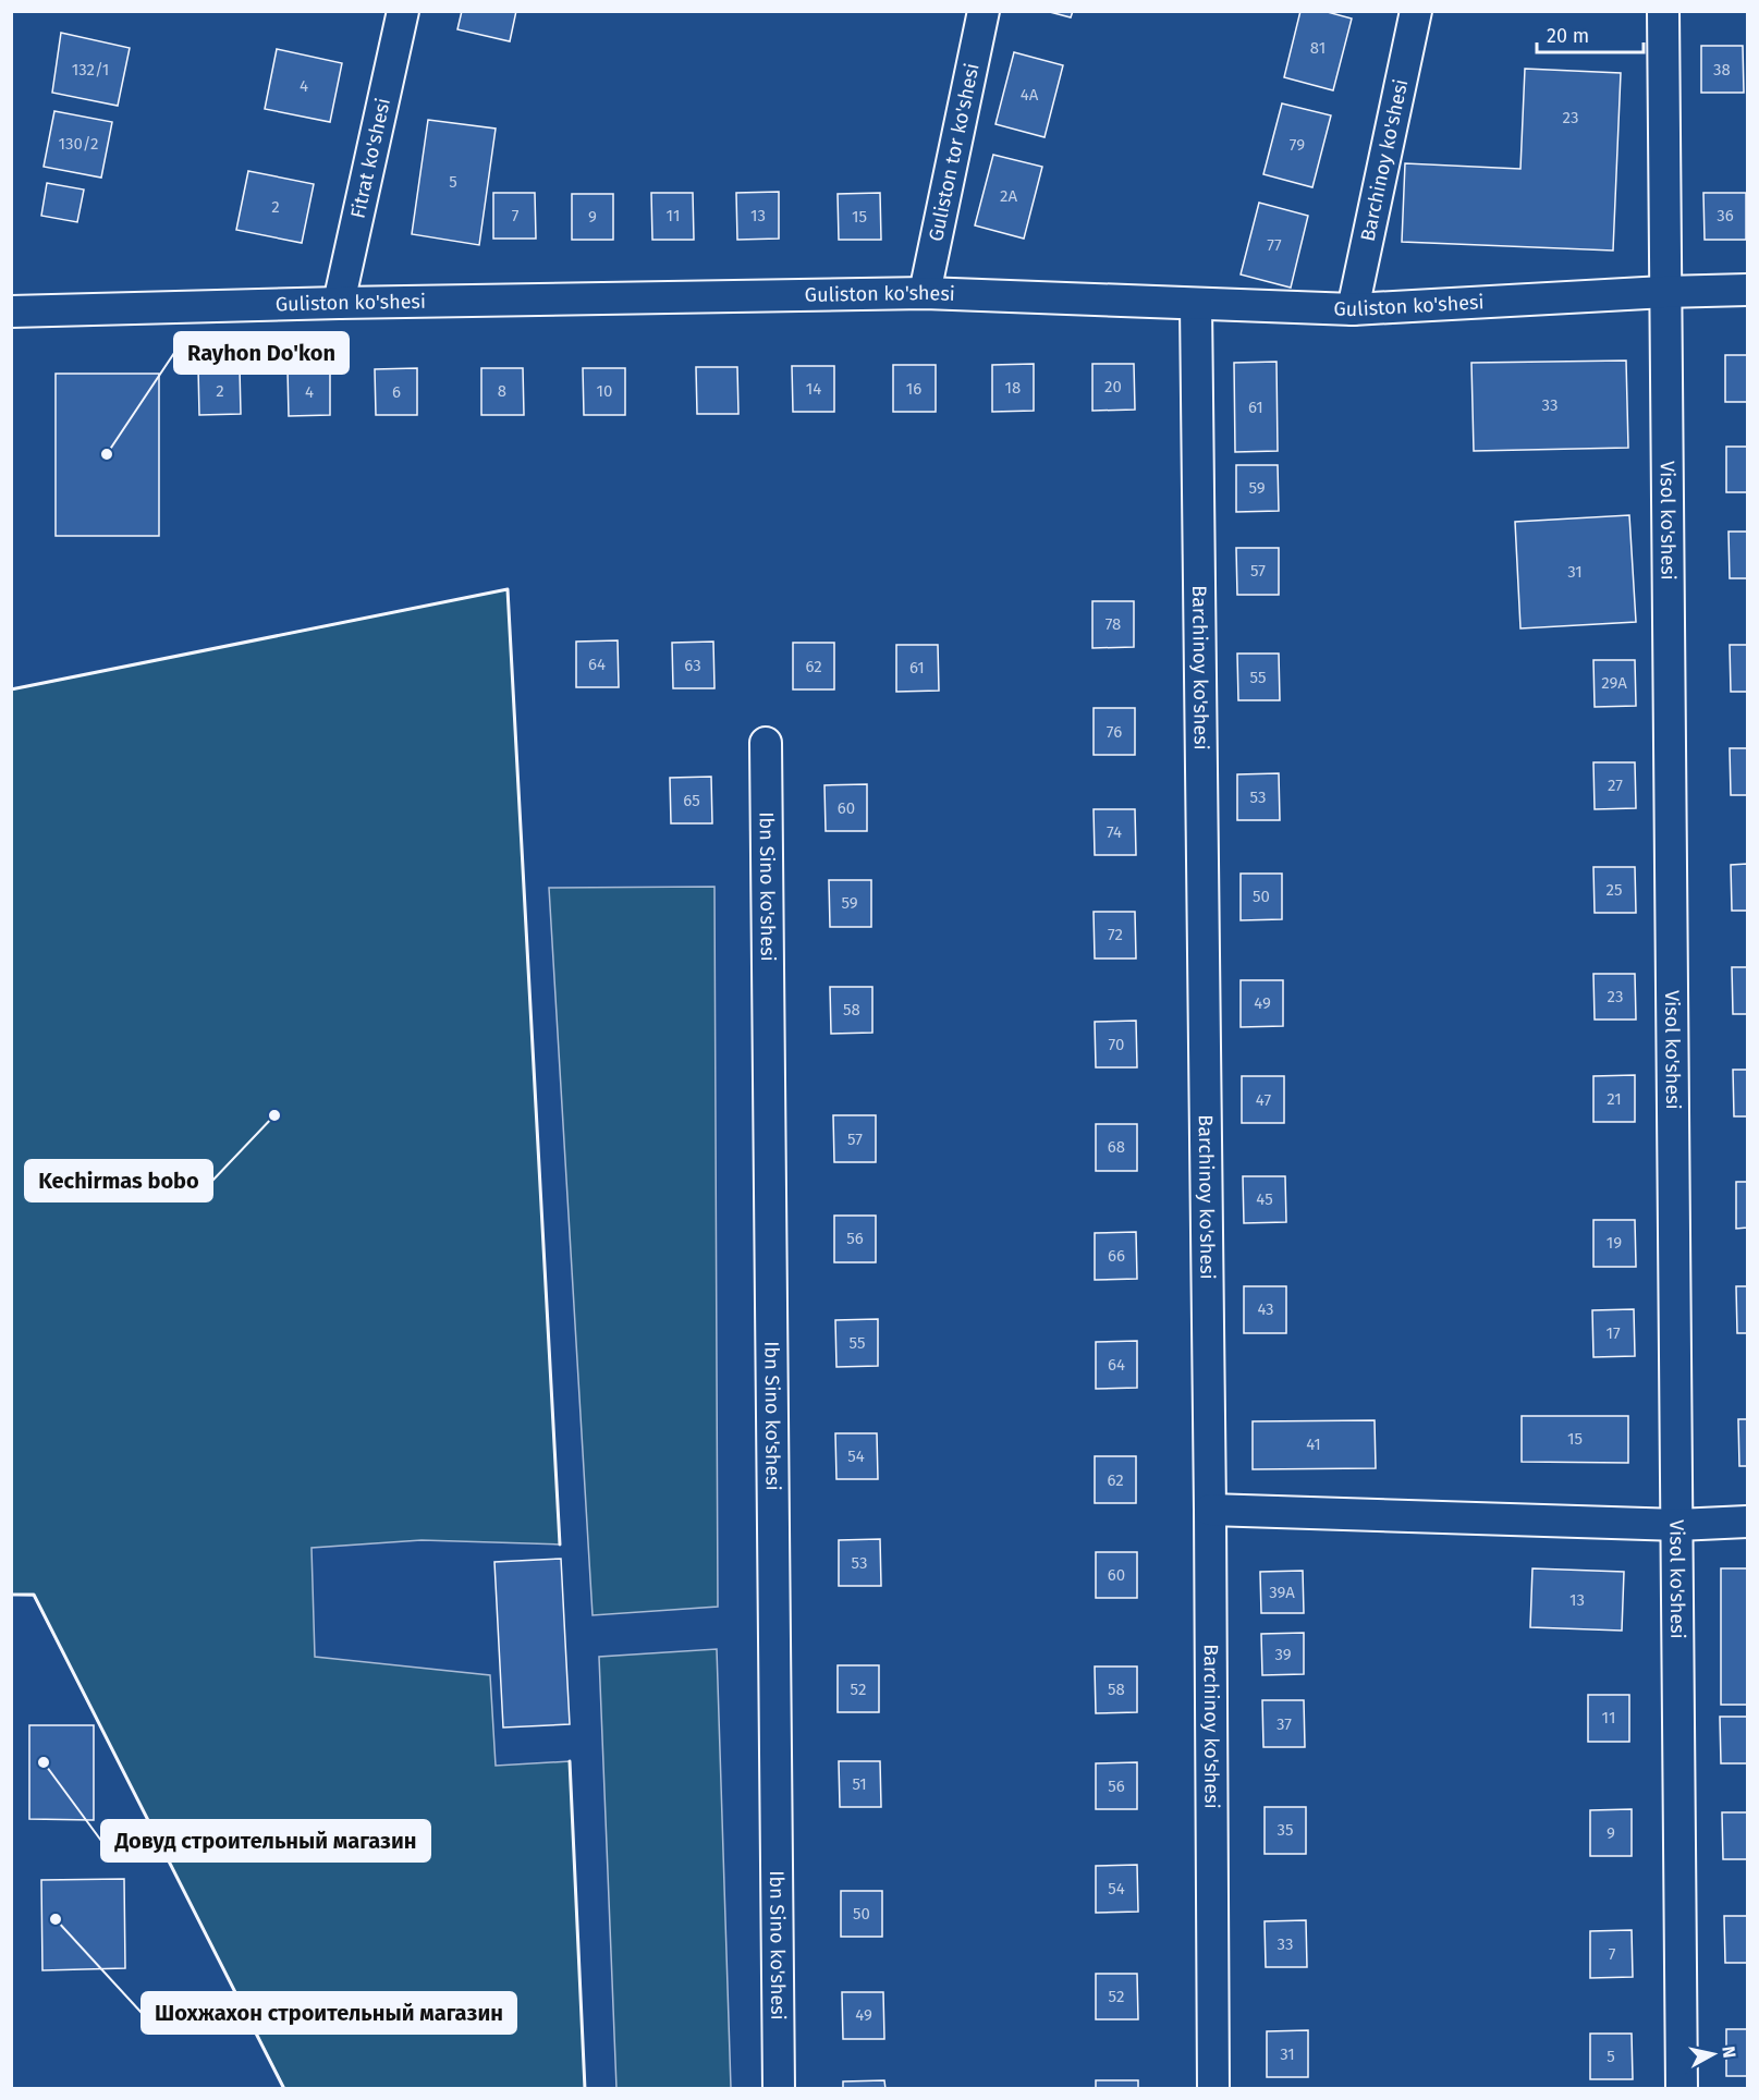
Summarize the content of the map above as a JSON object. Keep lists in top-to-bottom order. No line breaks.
{"streets":{"street":["Guliston tor ko'shesi","Fitrat ko'shesi","Barchinoy ko'shesi","Guliston ko'shesi","Visol ko'shesi","Ibn Sino ko'shesi"]},"crossings":[["Guliston tor ko'shesi","Guliston ko'shesi"],["Fitrat ko'shesi","Guliston ko'shesi"],["Barchinoy ko'shesi","Guliston ko'shesi"],["Guliston ko'shesi","Visol ko'shesi"]],"places":["Rayhon Do'kon","Kechirmas bobo","Довуд строительный магазин","Шохжахон строительный магазин"],"house_numbers":["81","132/1","38","4","4A","23","130/2","79","5","2A","2","7","11","13","36","9","15","77","20","18","14","16","2","8","10","4","6","33","61","59","57","31","78","64","63","62","61","55","29A","76","27","53","65","60","74","25","50","59","72","23","49","58","70","21","47","57","68","45","56","19","66","43","17","55","64","15","41","54","62","53","60","39A","13","39","52","58","11","37","51","56","35","9","54","50","33","7","52","49","31","5"],"scale_bar":"20 m","north":"right"}
